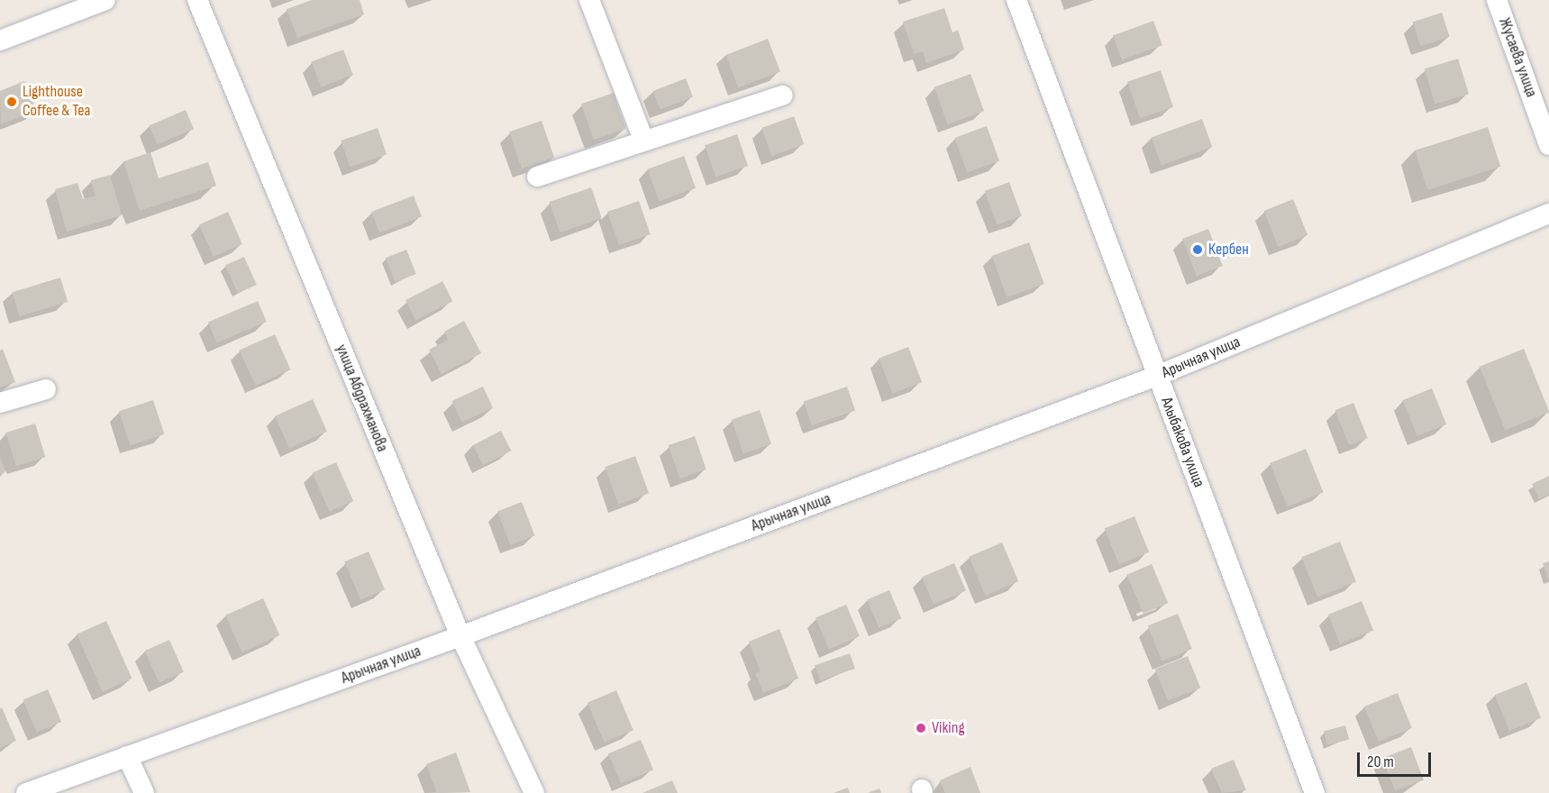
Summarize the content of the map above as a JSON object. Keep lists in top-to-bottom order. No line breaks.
{"streets":{"street":["Жусаева улица","Арычная улица","улица Абдрахманова","Алыбакова улица"]},"crossings":[["Арычная улица","улица Абдрахманова"],["Арычная улица","Алыбакова улица"]],"places":["Lighthouse Coffee & Tea","Кербен","Viking"],"scale_bar":"20 m"}
